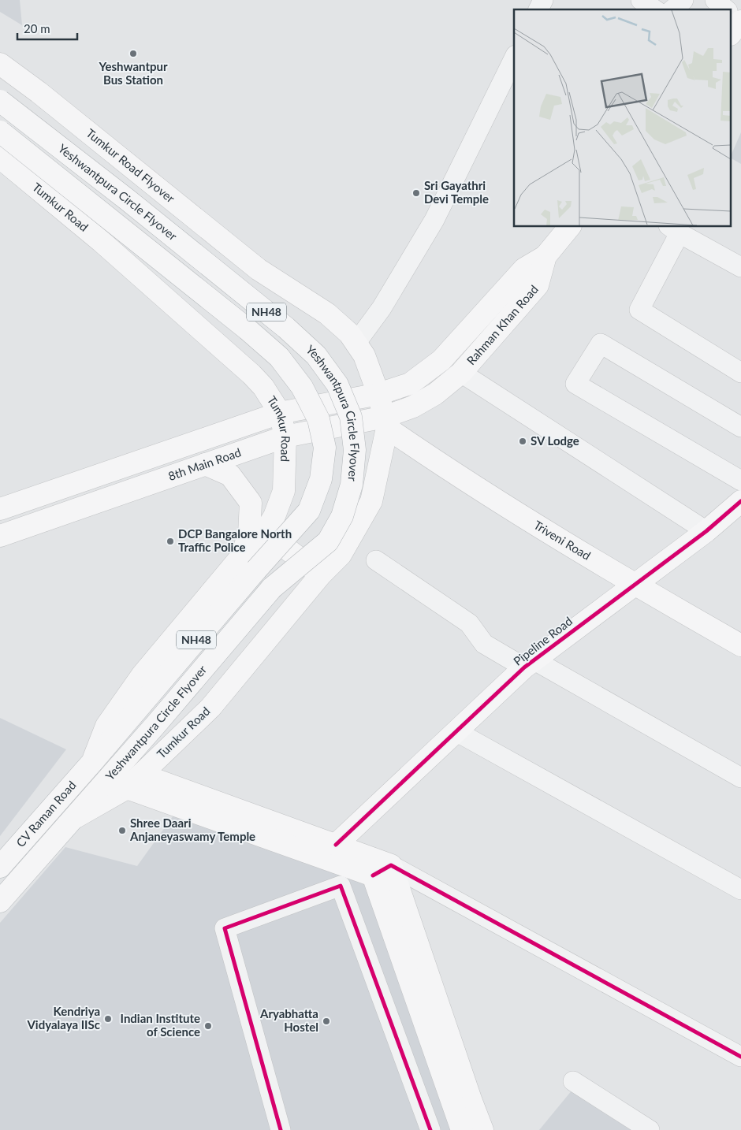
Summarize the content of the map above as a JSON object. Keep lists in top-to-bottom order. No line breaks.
{"streets":{"main road":["Tumkur Road Flyover","Yeshwantpura Circle Flyover","Tumkur Road","NH48","Rahman Khan Road","8th Main Road","Triveni Road","Pipeline Road","CV Raman Road"]},"crossings":[["Tumkur Road Flyover","Tumkur Road"],["Yeshwantpura Circle Flyover","Tumkur Road"],["Yeshwantpura Circle Flyover","CV Raman Road"],["Tumkur Road","8th Main Road"],["Tumkur Road","Triveni Road"],["Tumkur Road","CV Raman Road"],["Rahman Khan Road","8th Main Road"],["8th Main Road","Triveni Road"],["Triveni Road","Pipeline Road"]],"places":["Yeshwantpur Bus Station","Sri Gayathri Devi Temple","SV Lodge","DCP Bangalore North Traffic Police","Shree Daari Anjaneyaswamy Temple","Kendriya Vidyalaya IISc","Aryabhatta Hostel","Indian Institute of Science"],"scale_bar":"20 m"}
